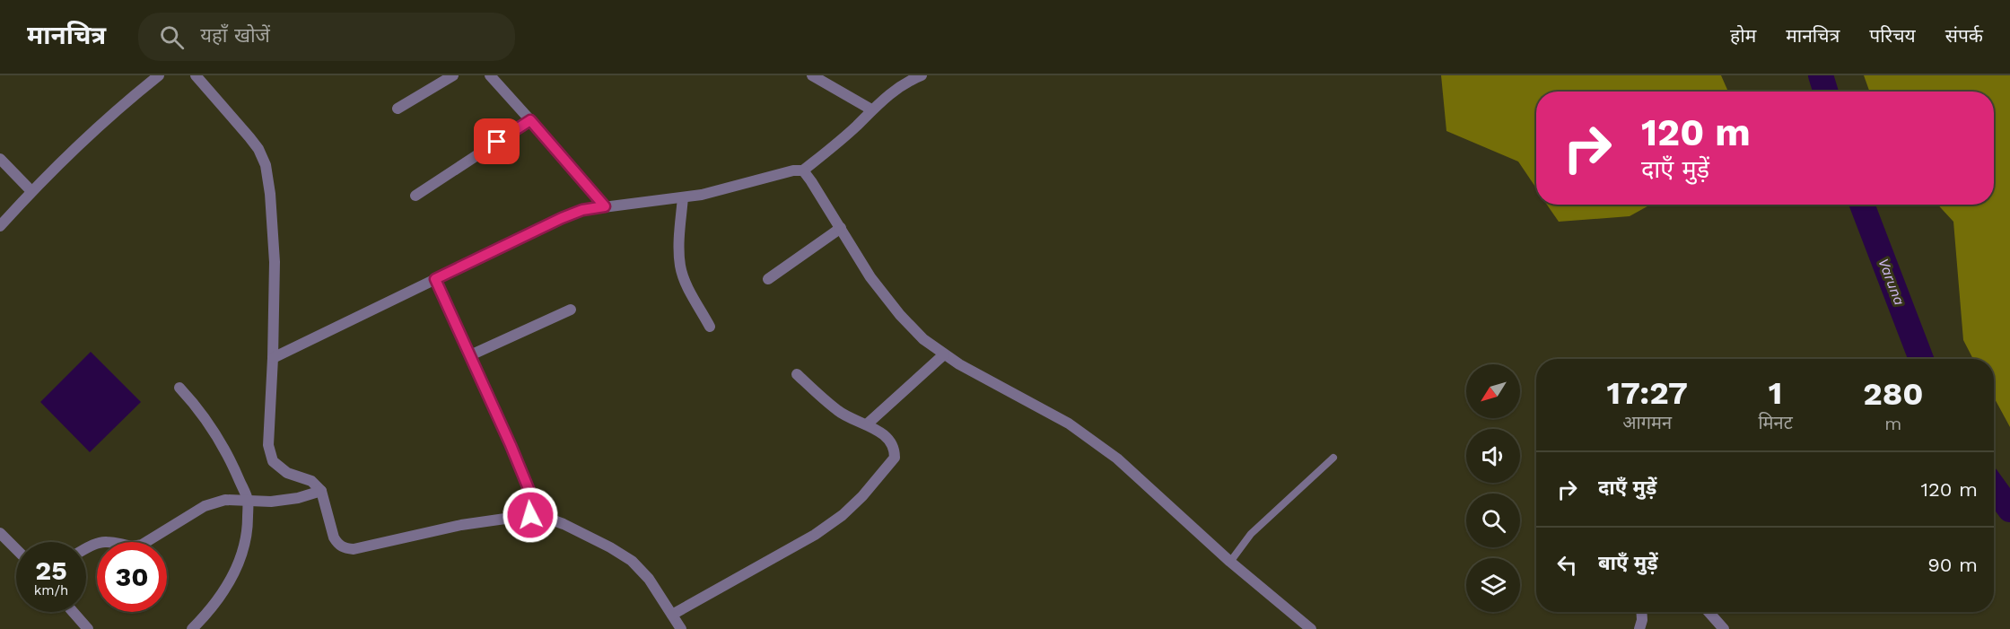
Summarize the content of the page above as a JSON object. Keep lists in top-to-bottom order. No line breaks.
{"water":["Varuna"],"north":"bottom left","page":{"header":"मानचित्र","search":"यहाँ खोजें","nav":["होम","मानचित्र","परिचय","संपर्क"],"turn":["120 m","दाएँ मुड़ें"],"eta":["17:27","आगमन","1","मिनट","280","m"],"list":[{"name":"दाएँ मुड़ें","value":"120 m"},{"name":"बाएँ मुड़ें","value":"90 m"}],"speed":"25 km/h","limit":"30"}}
